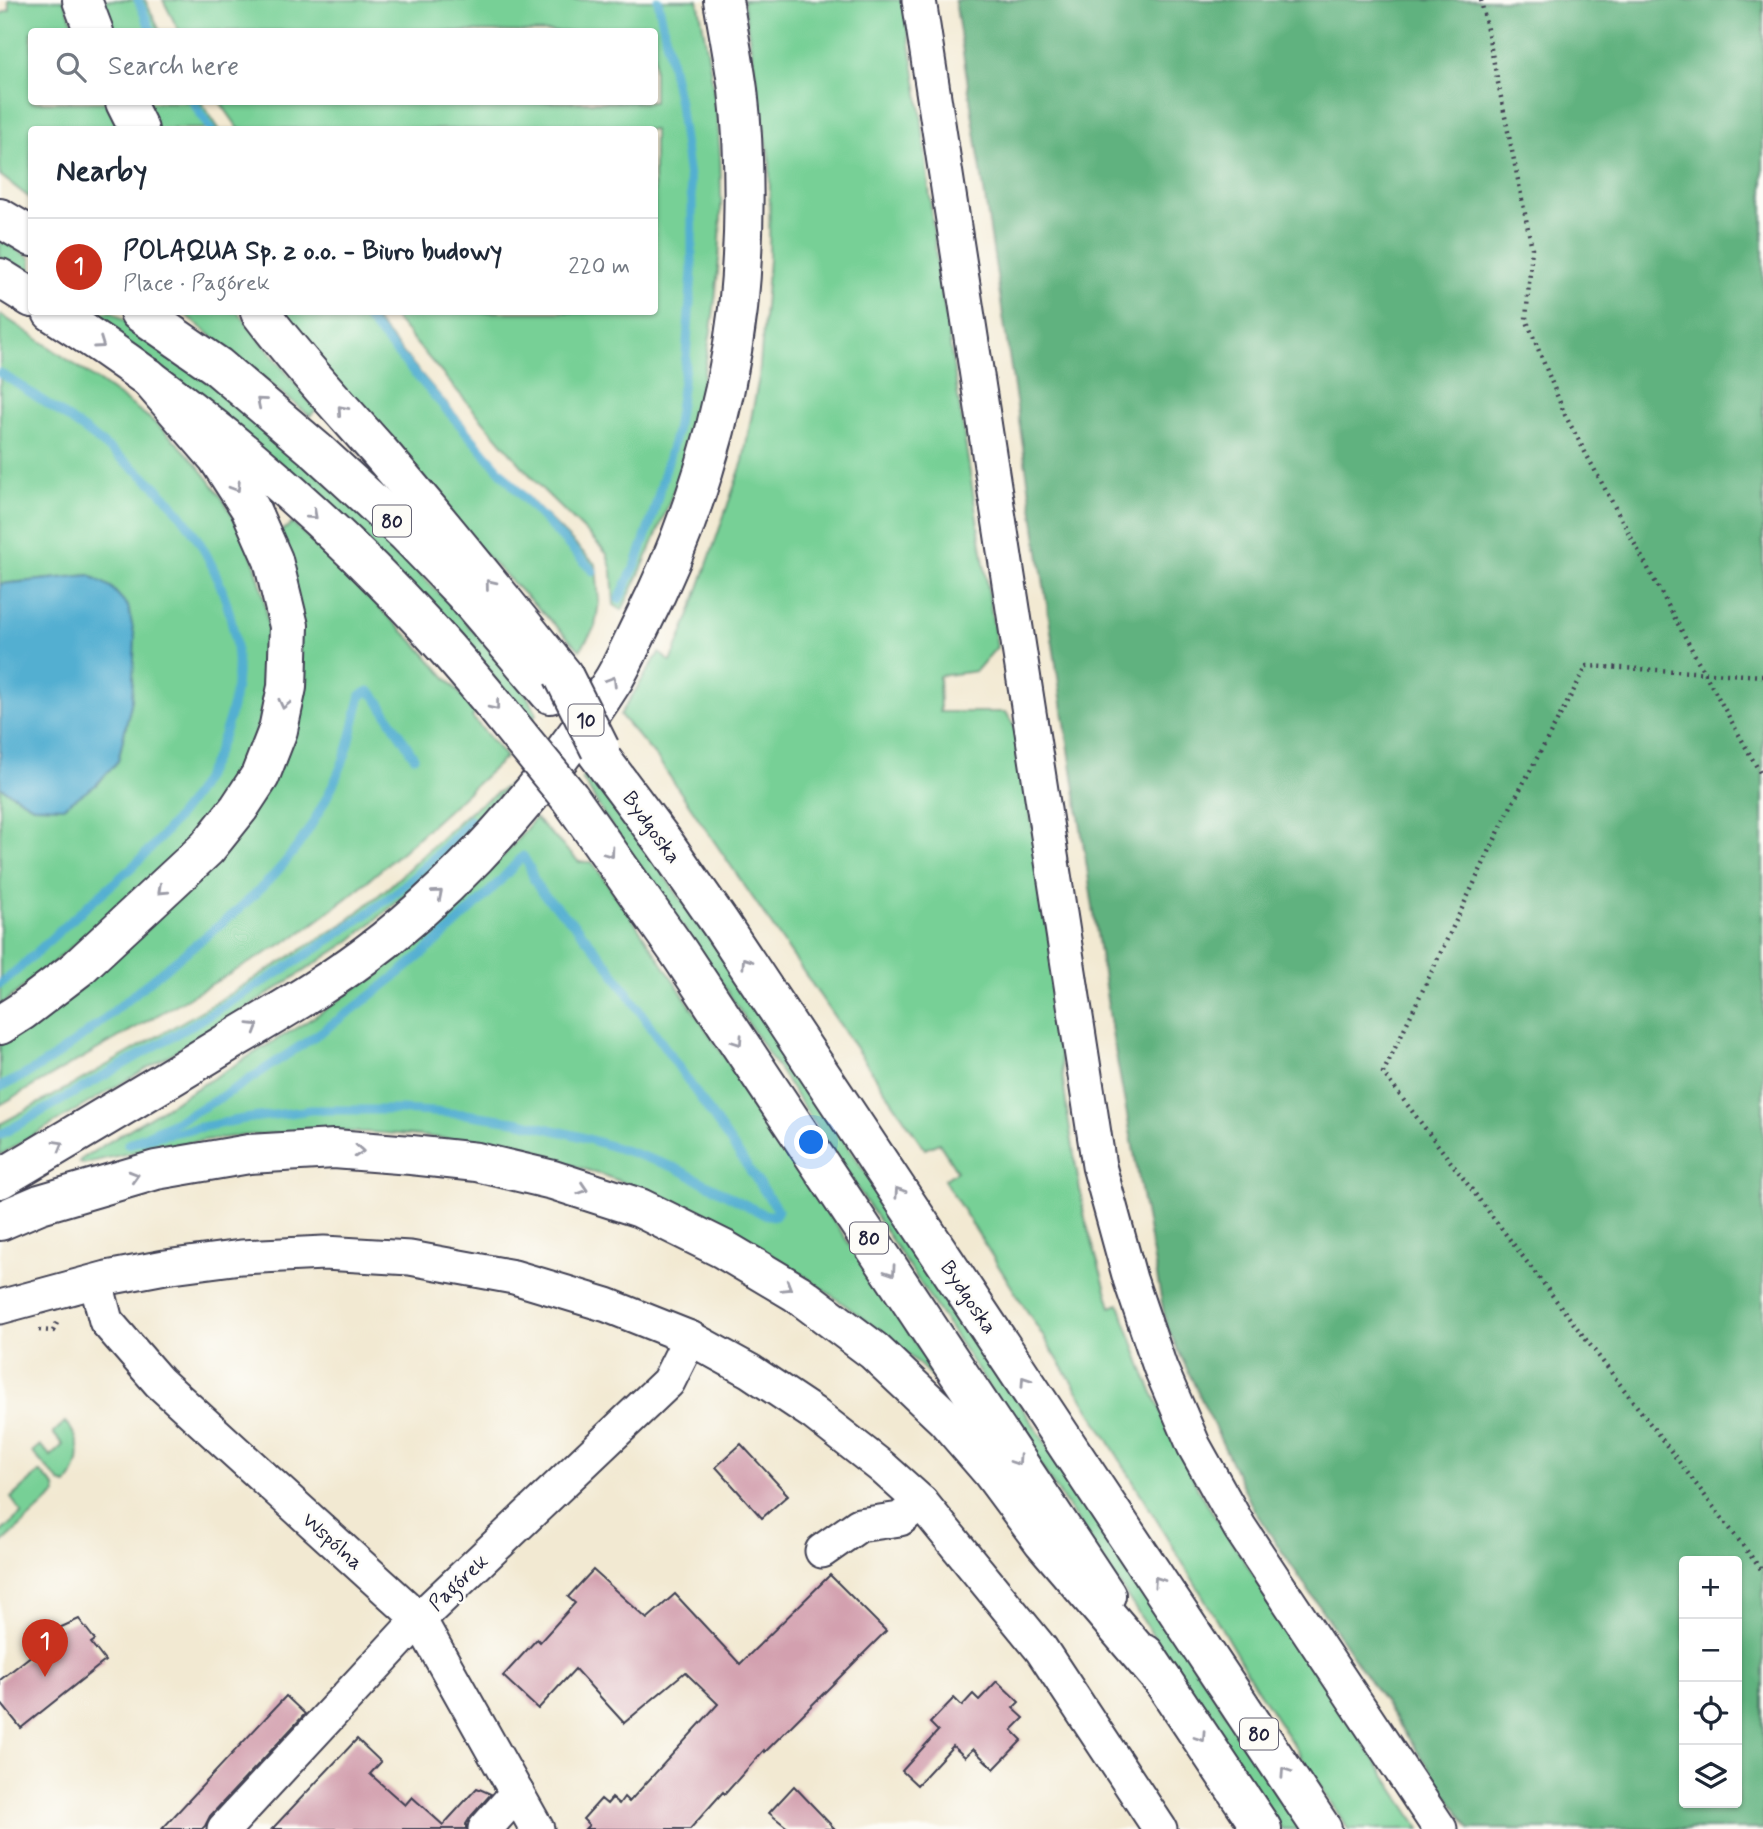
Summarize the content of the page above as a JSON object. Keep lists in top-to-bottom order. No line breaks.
{"streets":{"main road":["80","10","Bydgoska"],"street":["Wspólna","Pagórek"]},"crossings":[["80","Bydgoska"],["Wspólna","Pagórek"]],"page":{"search":"Search here","heading":"Nearby","list":[{"mark":"1","name":"POLAQUA Sp. z o.o. - Biuro budowy","note":"Place · Pagórek","value":"220 m"}],"map_buttons":["+","−"],"pins":"1"}}
